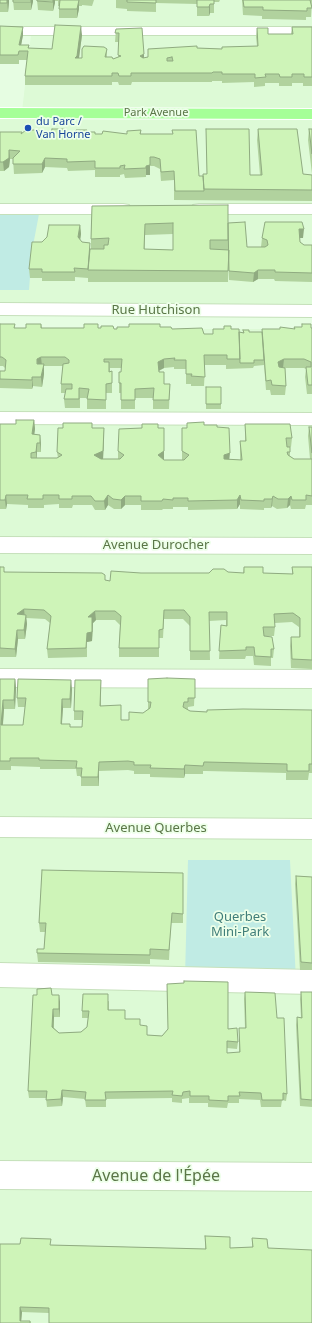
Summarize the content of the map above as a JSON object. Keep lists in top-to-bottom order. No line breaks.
{"streets":{"main road":["Park Avenue"],"street":["Rue Hutchison","Avenue Durocher","Avenue Querbes","Avenue de l'Épée"]},"parks":["Querbes Mini-Park"],"places":["du Parc / Van Horne"]}
